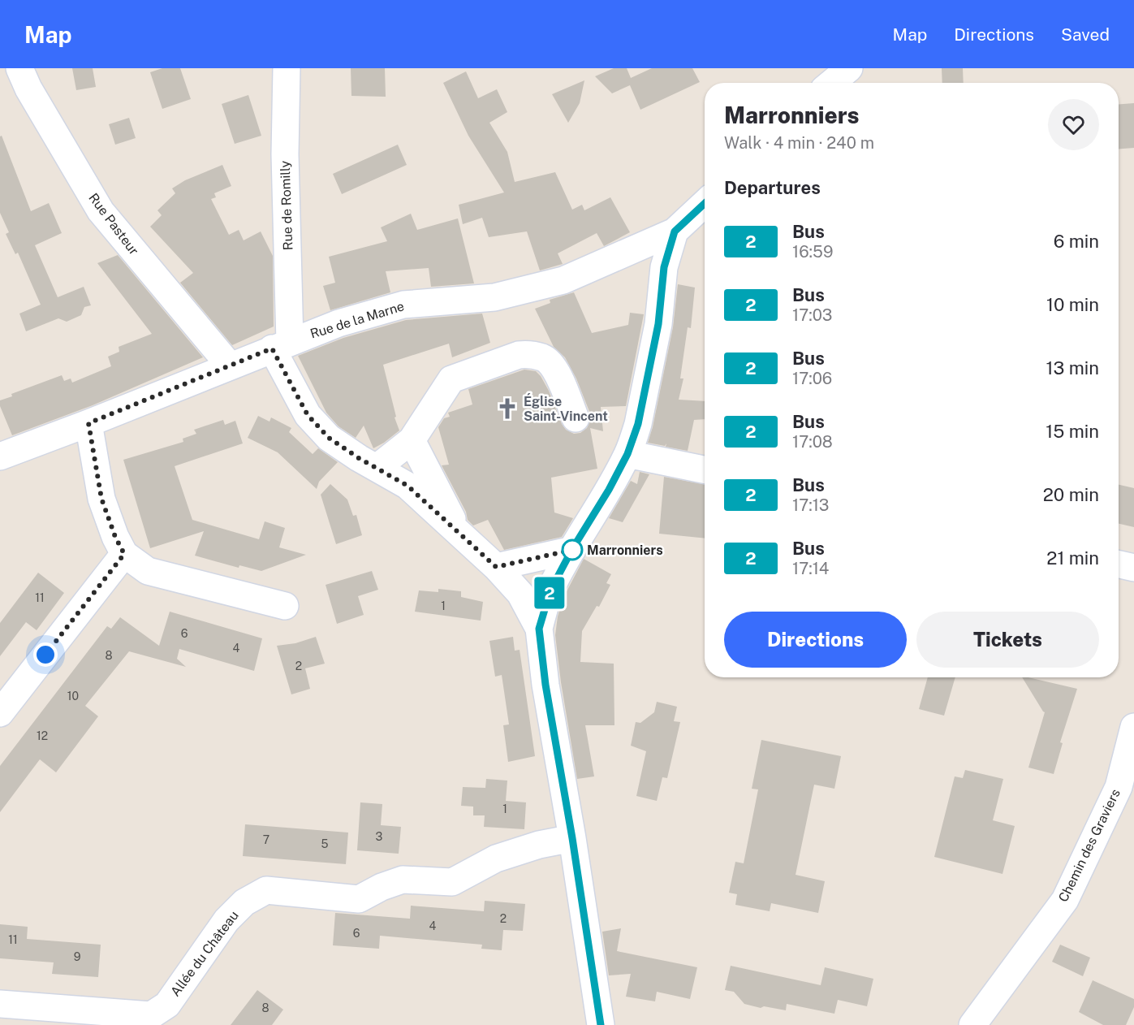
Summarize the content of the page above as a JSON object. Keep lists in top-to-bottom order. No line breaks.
{"streets":{"street":["Rue de Romilly","Rue Pasteur","Rue de la Marne","Chemin des Graviers","Allée du Château"]},"crossings":[["Rue de Romilly","Rue de la Marne"],["Rue Pasteur","Rue de la Marne"]],"places":{"church":["Église Saint-Vincent"],"other":["Marronniers"]},"lines":["bus line 2"],"house_numbers":["11","1","6","4","8","2","10","12","1","3","7","5","2","4","6","11","9","8"],"page":{"header":"Map","nav":["Map","Directions","Saved"],"on_map":"2","heading":[["Marronniers","Walk · 4 min · 240 m"],"Departures"],"list":[{"mark":"2","name":"Bus","note":"16:59","value":"6 min"},{"mark":"2","name":"Bus","note":"17:03","value":"10 min"},{"mark":"2","name":"Bus","note":"17:06","value":"13 min"},{"mark":"2","name":"Bus","note":"17:08","value":"15 min"},{"mark":"2","name":"Bus","note":"17:13","value":"20 min"},{"mark":"2","name":"Bus","note":"17:14","value":"21 min"}],"buttons":["Directions","Tickets"]}}
